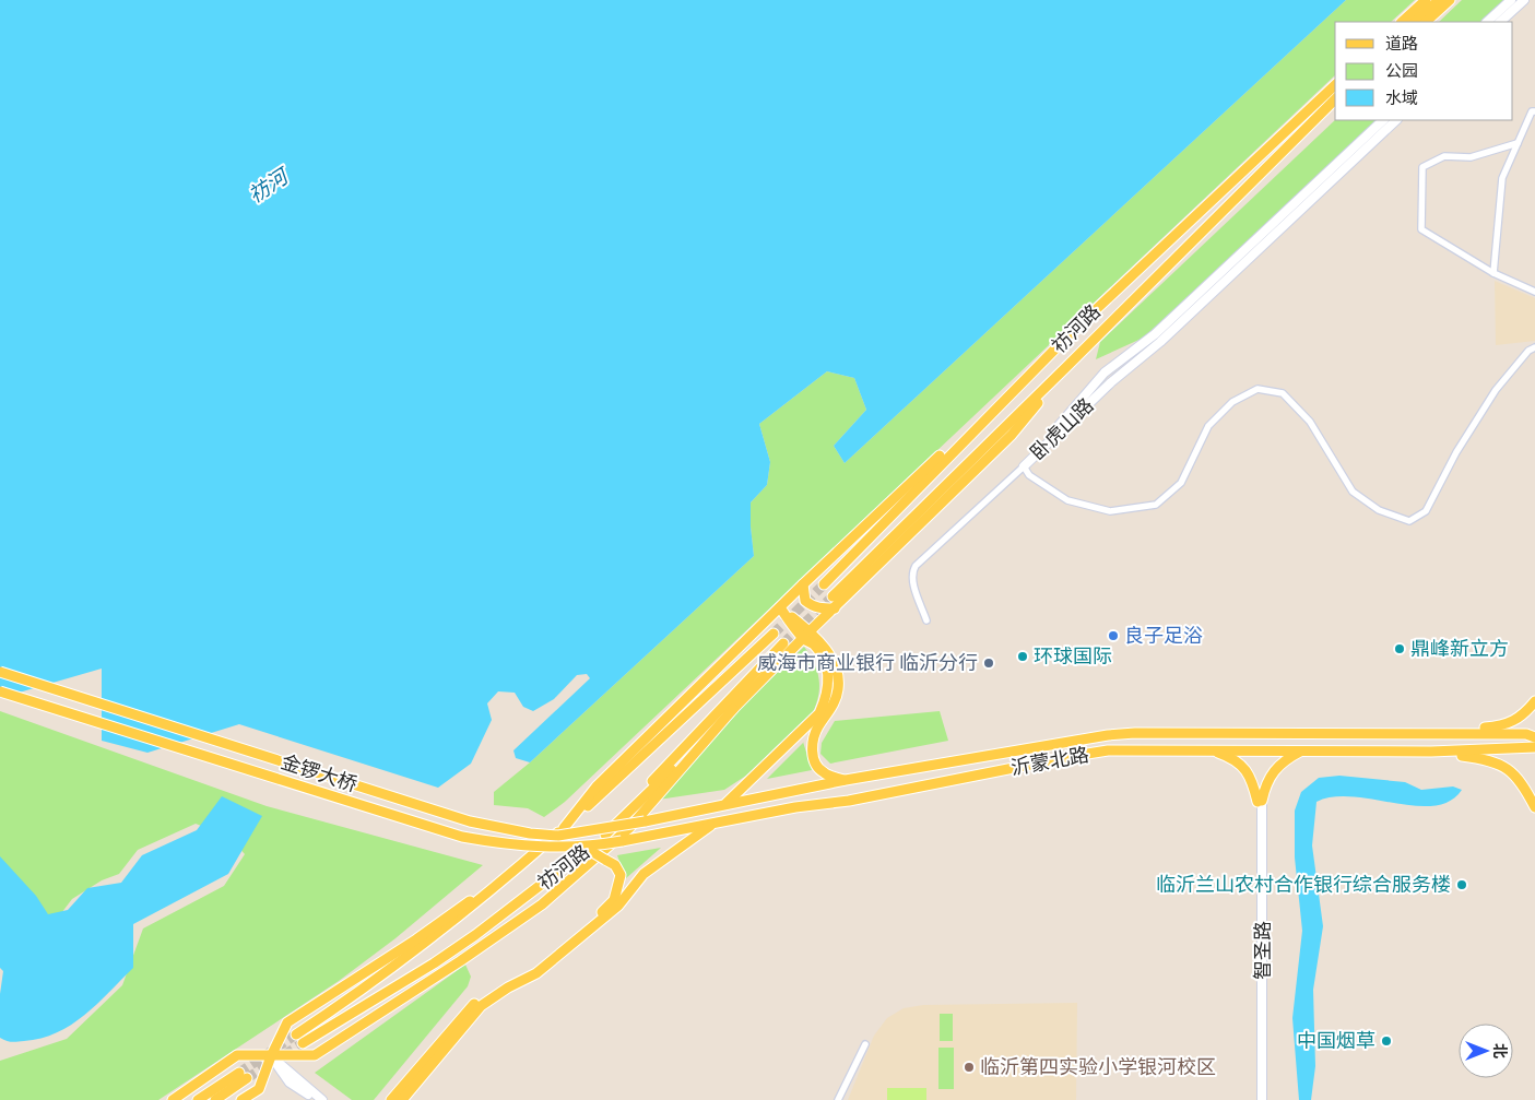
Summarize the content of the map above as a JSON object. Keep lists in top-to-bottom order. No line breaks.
{"streets":{"main road":["祊河路","沂蒙北路","金锣大桥"],"street":["卧虎山路","智圣路"]},"crossings":[["沂蒙北路","金锣大桥"]],"water":["祊河"],"places":["良子足浴","鼎峰新立方","环球国际","威海市商业银行 临沂分行","临沂兰山农村合作银行综合服务楼","中国烟草","临沂第四实验小学银河校区"],"legend":["道路","公园","水域"],"north":"right"}
